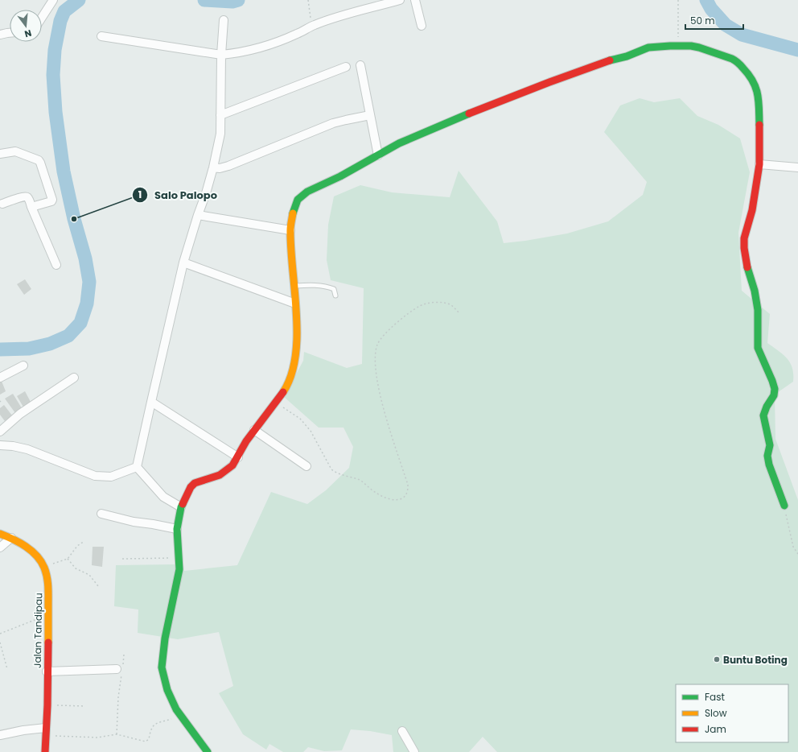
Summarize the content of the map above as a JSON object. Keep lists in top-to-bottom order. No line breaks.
{"streets":{"street":["Jalan Tandipau"]},"places":["Salo Palopo","Buntu Boting"],"legend":["Fast","Slow","Jam"],"scale_bar":"50 m","north":"bottom"}
